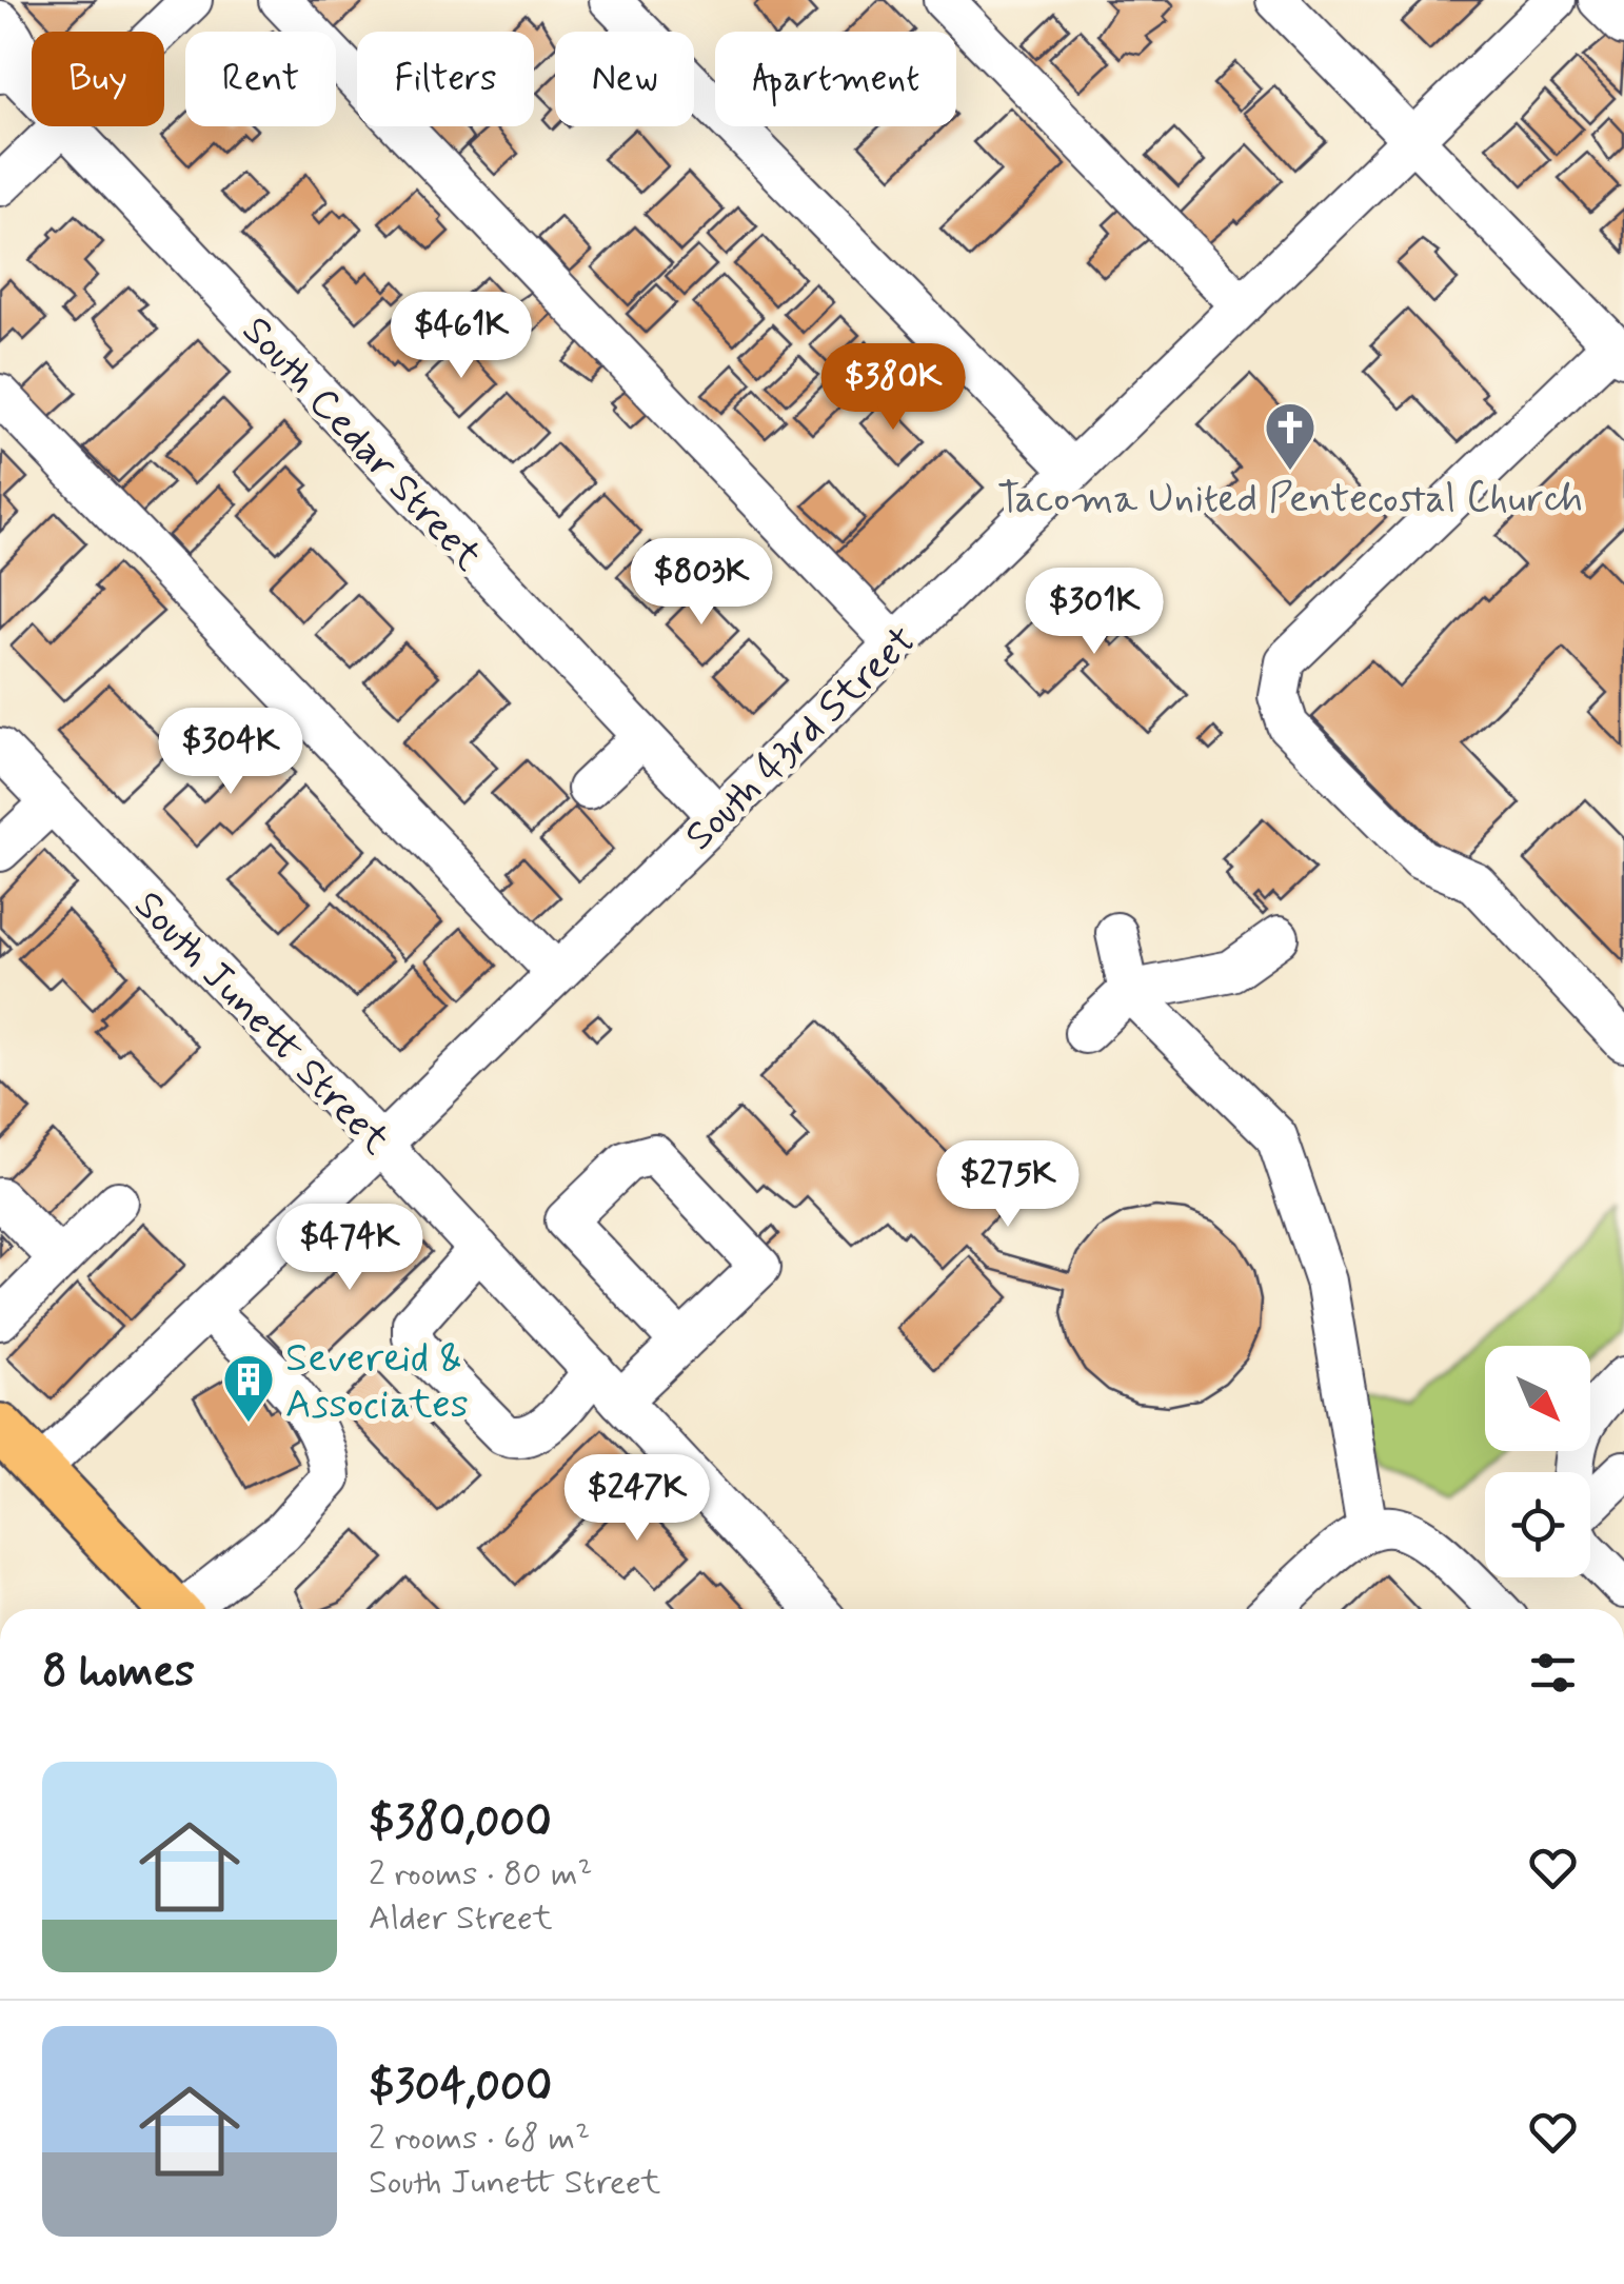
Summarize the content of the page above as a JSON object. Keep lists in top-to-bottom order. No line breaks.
{"streets":{"street":["South Cedar Street","South 43rd Street","South Junett Street"]},"crossings":[["South Cedar Street","South 43rd Street"],["South 43rd Street","South Junett Street"]],"places":{"church":["Tacoma United Pentecostal Church"],"building":["Severeid & Associates"]},"north":"bottom right","page":{"chip":["Buy","Rent","Filters","New","Apartment"],"price":["$461K","$380K","$803K","$301K","$304K","$275K","$474K","$247K"],"heading":"8 homes","list":[{"name":"$380,000","note":"2 rooms · 80 m² · Alder Street"},{"name":"$304,000","note":"2 rooms · 68 m² · South Junett Street"}]}}
